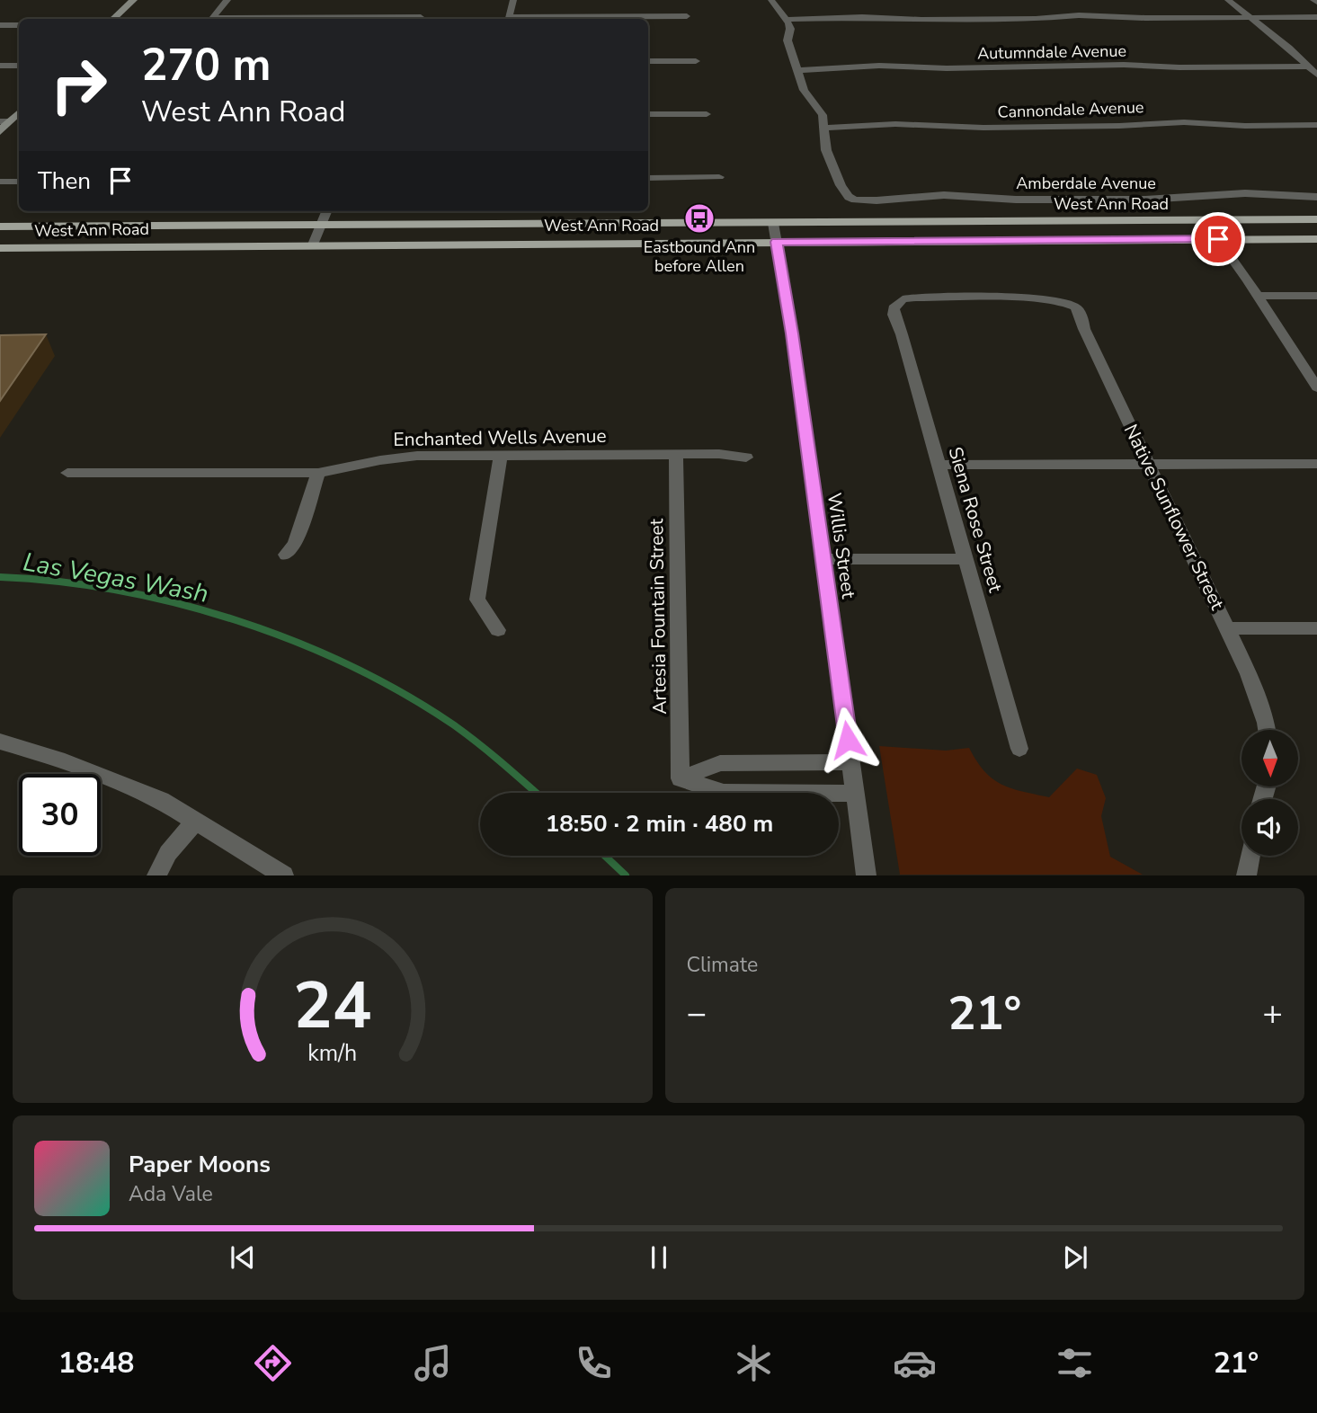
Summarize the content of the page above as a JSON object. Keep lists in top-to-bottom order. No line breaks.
{"streets":{"main road":["West Ann Road"],"street":["Autumndale Avenue","Cannondale Avenue","Amberdale Avenue","Enchanted Wells Avenue","Native Sunflower Street","Siena Rose Street","Willis Street","Artesia Fountain Street"]},"crossings":[["Cannondale Avenue","Amberdale Avenue"],["West Ann Road","Willis Street"],["Enchanted Wells Avenue","Artesia Fountain Street"],["Native Sunflower Street","Siena Rose Street"]],"water":["Las Vegas Wash"],"places":{"bus stop":["Eastbound Ann before Allen"]},"north":"bottom","page":{"turn":["270 m","West Ann Road"],"then":"Then","limit":"30","trip":"18:50 · 2 min · 480 m","tile":"Climate","heat":["−","21°","+"],"song":["Paper Moons","Ada Vale"],"tabs":["18:48","21°"],"gauge":["24","km/h"]}}
